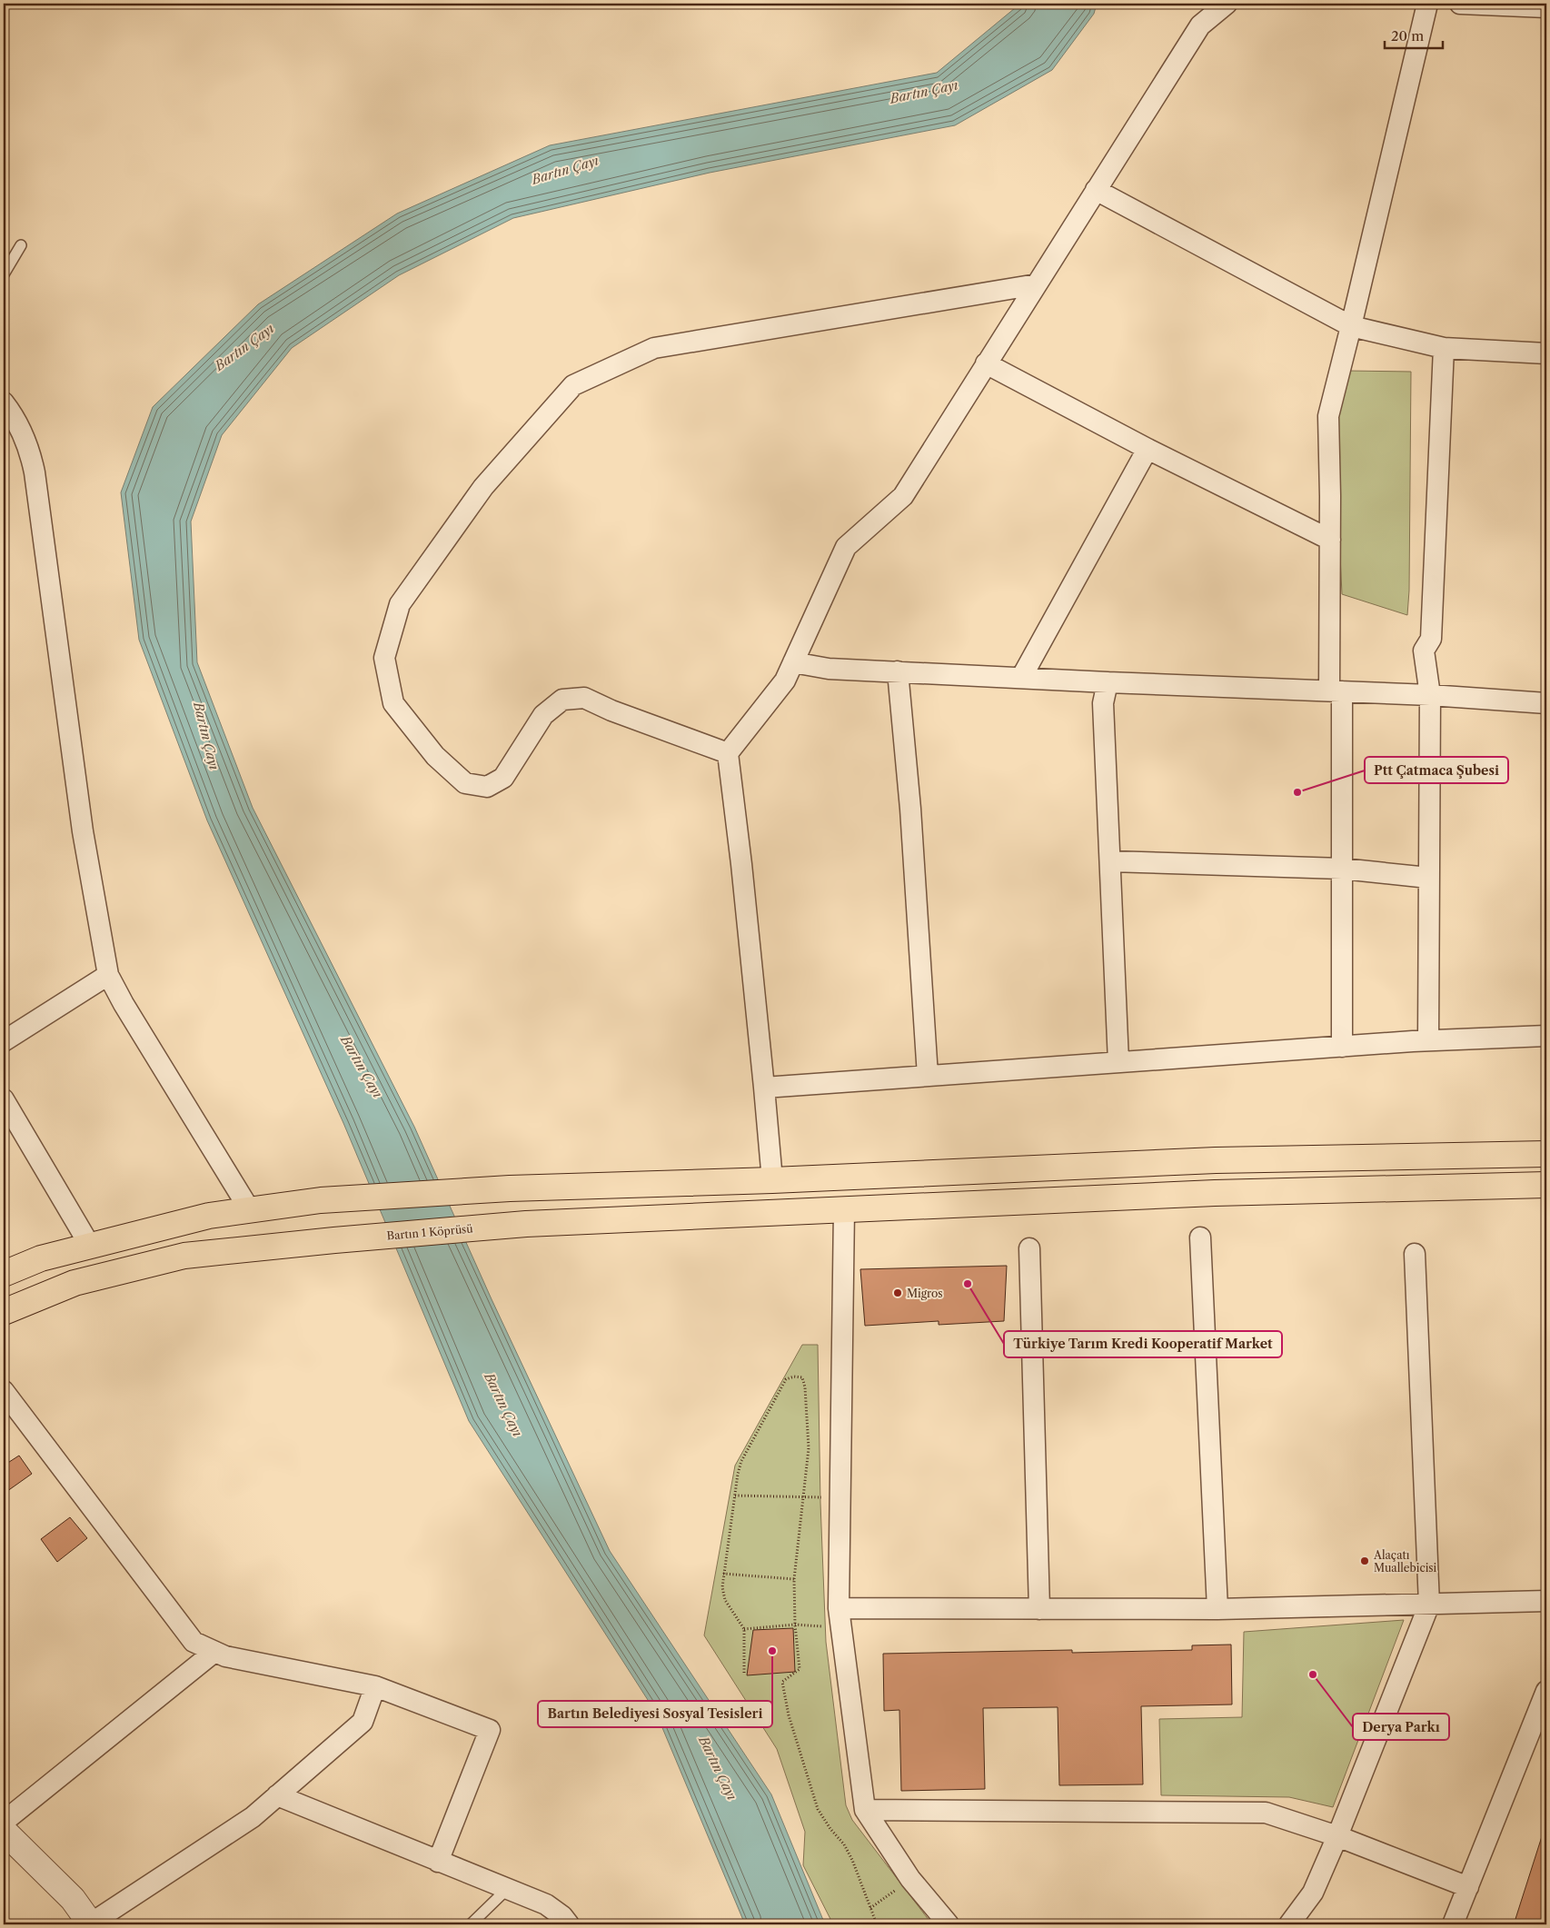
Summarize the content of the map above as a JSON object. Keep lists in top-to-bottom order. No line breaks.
{"streets":{"highway":["Bartın 1 Köprüsü"]},"water":["Bartın Çayı"],"places":["Ptt Çatmaca Şubesi","Türkiye Tarım Kredi Kooperatif Market","Migros","Alaçatı Muallebicisi","Bartın Belediyesi Sosyal Tesisleri","Derya Parkı"],"scale_bar":"20 m"}
